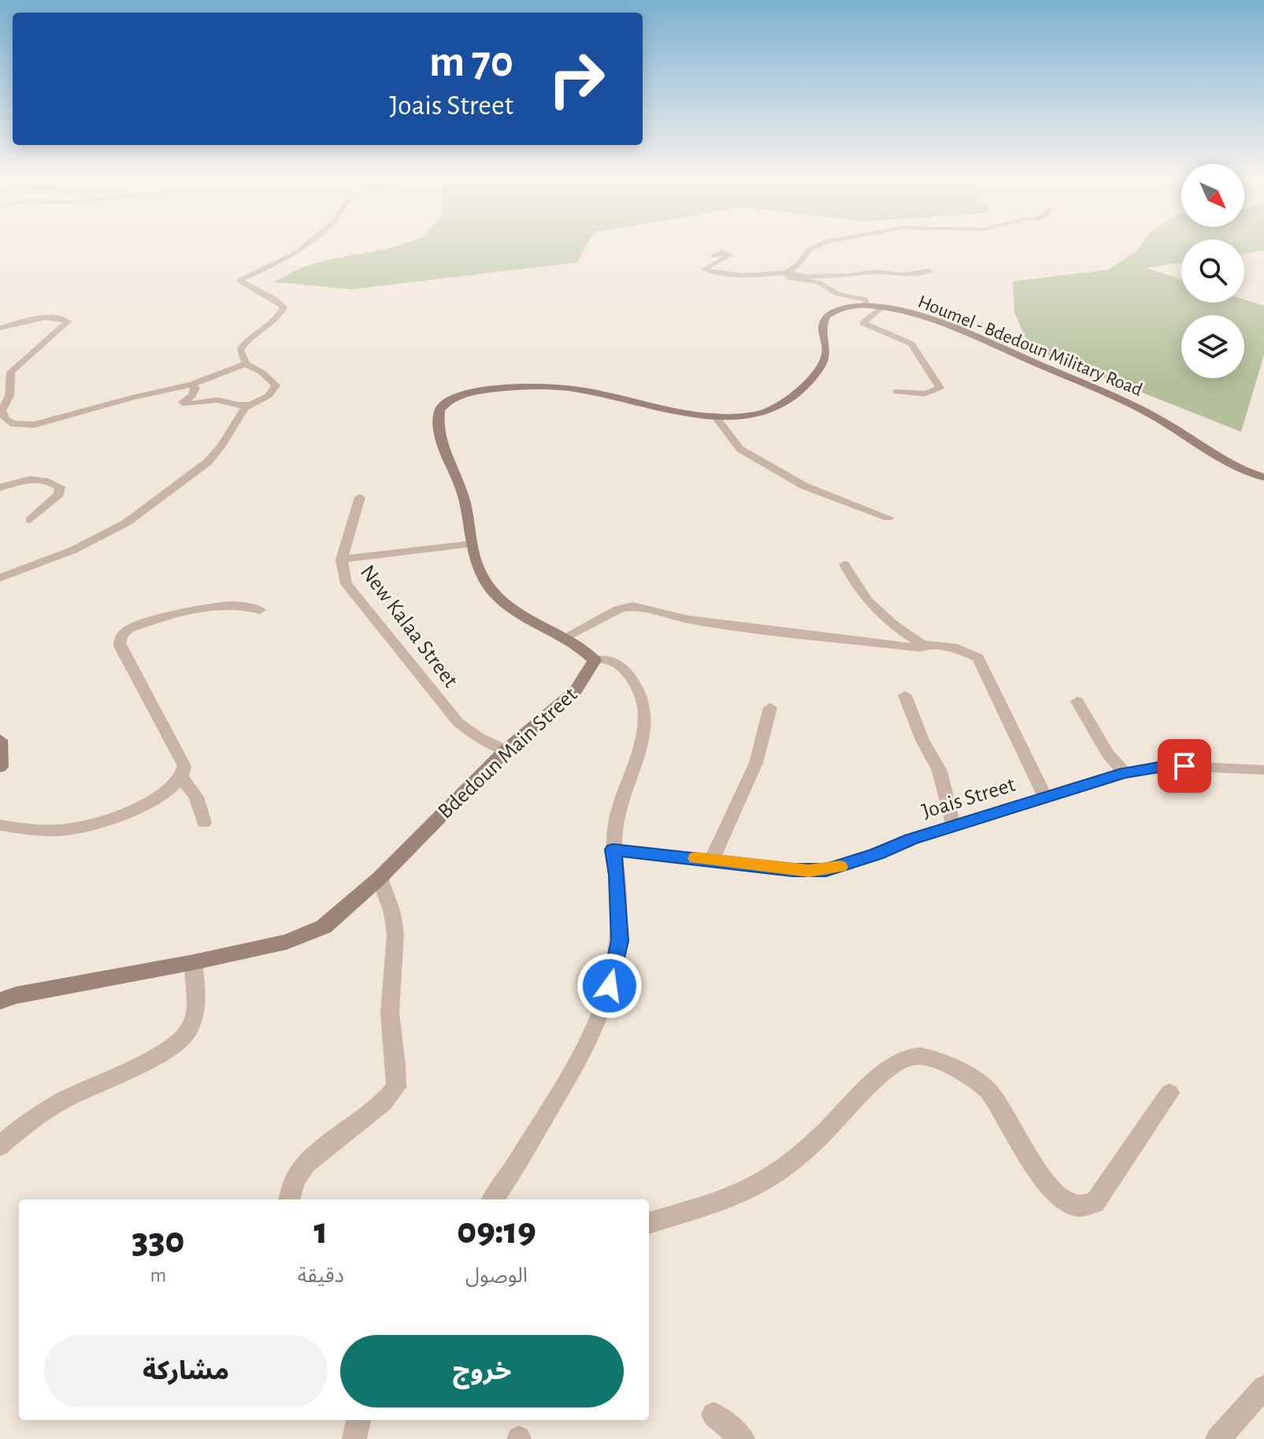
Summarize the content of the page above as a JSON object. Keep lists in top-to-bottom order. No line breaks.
{"streets":{"main road":["Houmel - Bdedoun Military Road","Bdedoun Main Street"],"street":["New Kalaa Street","Joais Street"]},"crossings":[["Houmel - Bdedoun Military Road","Bdedoun Main Street"],["New Kalaa Street","Bdedoun Main Street"]],"north":"bottom right","page":{"turn":["70 m","Joais Street"],"eta":["09:19","الوصول","1","دقيقة","330","m"],"buttons":["خروج","مشاركة"]}}
